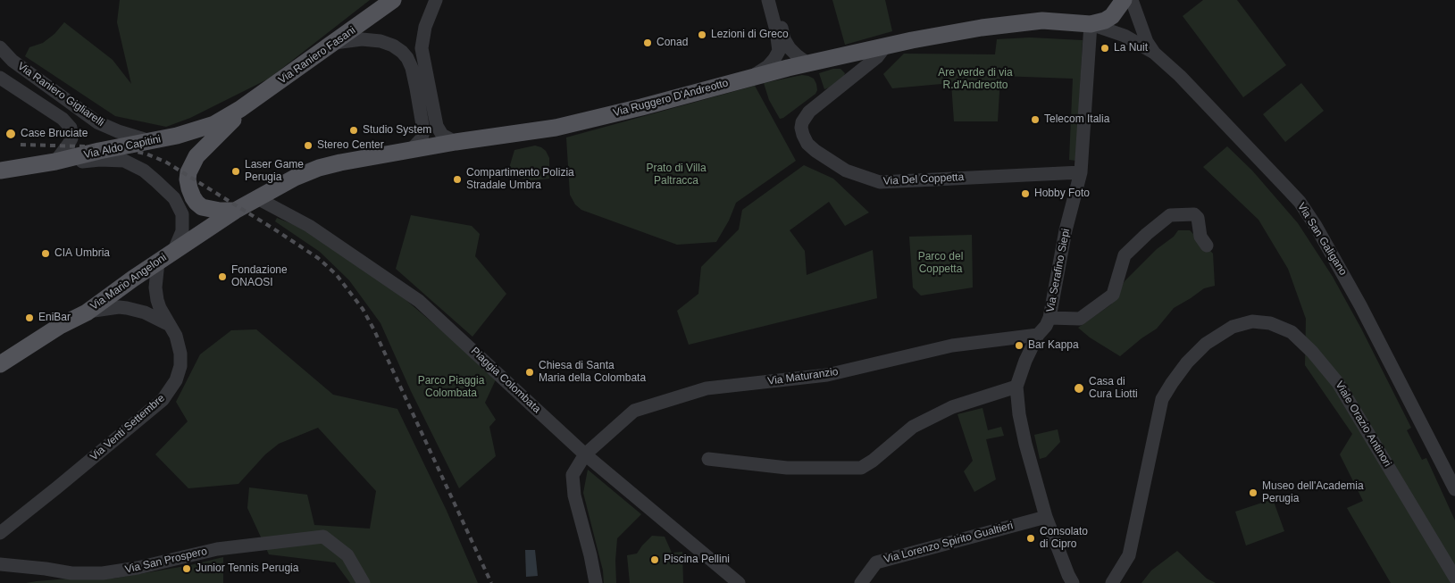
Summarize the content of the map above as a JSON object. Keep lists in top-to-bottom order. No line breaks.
{"streets":{"main road":["Via Raniero Fasani","Via Ruggero D'Andreotto","Via Aldo Capitini","Via Mario Angeloni"],"street":["Via Raniero Gigliarelli","Via Del Coppetta","Via San Galigano","Via Serafino Siepi","Via Maturanzio","Piaggia Colombata","Viale Orazio Antinori","Via Venti Settembre","Via Lorenzo Spirito Gualtieri","Via San Prospero"]},"crossings":[["Via Raniero Fasani","Via Aldo Capitini"],["Via Raniero Gigliarelli","Via Aldo Capitini"],["Via Ruggero D'Andreotto","Via Del Coppetta"],["Via Ruggero D'Andreotto","Via San Galigano"],["Via Ruggero D'Andreotto","Via Serafino Siepi"],["Via Ruggero D'Andreotto","Via Mario Angeloni"],["Via Ruggero D'Andreotto","Piaggia Colombata"],["Via Del Coppetta","Via Serafino Siepi"],["Via Serafino Siepi","Via Maturanzio"],["Via Serafino Siepi","Via Lorenzo Spirito Gualtieri"],["Via Mario Angeloni","Piaggia Colombata"],["Via Mario Angeloni","Via Venti Settembre"],["Via Maturanzio","Piaggia Colombata"]],"parks":["Are verde di via R.d'Andreotto","Prato di Villa Paltracca","Parco del Coppetta","Parco Piaggia Colombata"],"places":["Lezioni di Greco","Conad","La Nuit","Telecom Italia","Studio System","Case Bruciate","Stereo Center","Laser Game Perugia","Compartimento Polizia Stradale Umbra","Hobby Foto","CIA Umbria","Fondazione ONAOSI","EniBar","Bar Kappa","Chiesa di Santa Maria della Colombata","Casa di Cura Liotti","Museo dell'Academia Perugia","Consolato di Cipro","Piscina Pellini","Junior Tennis Perugia"]}
